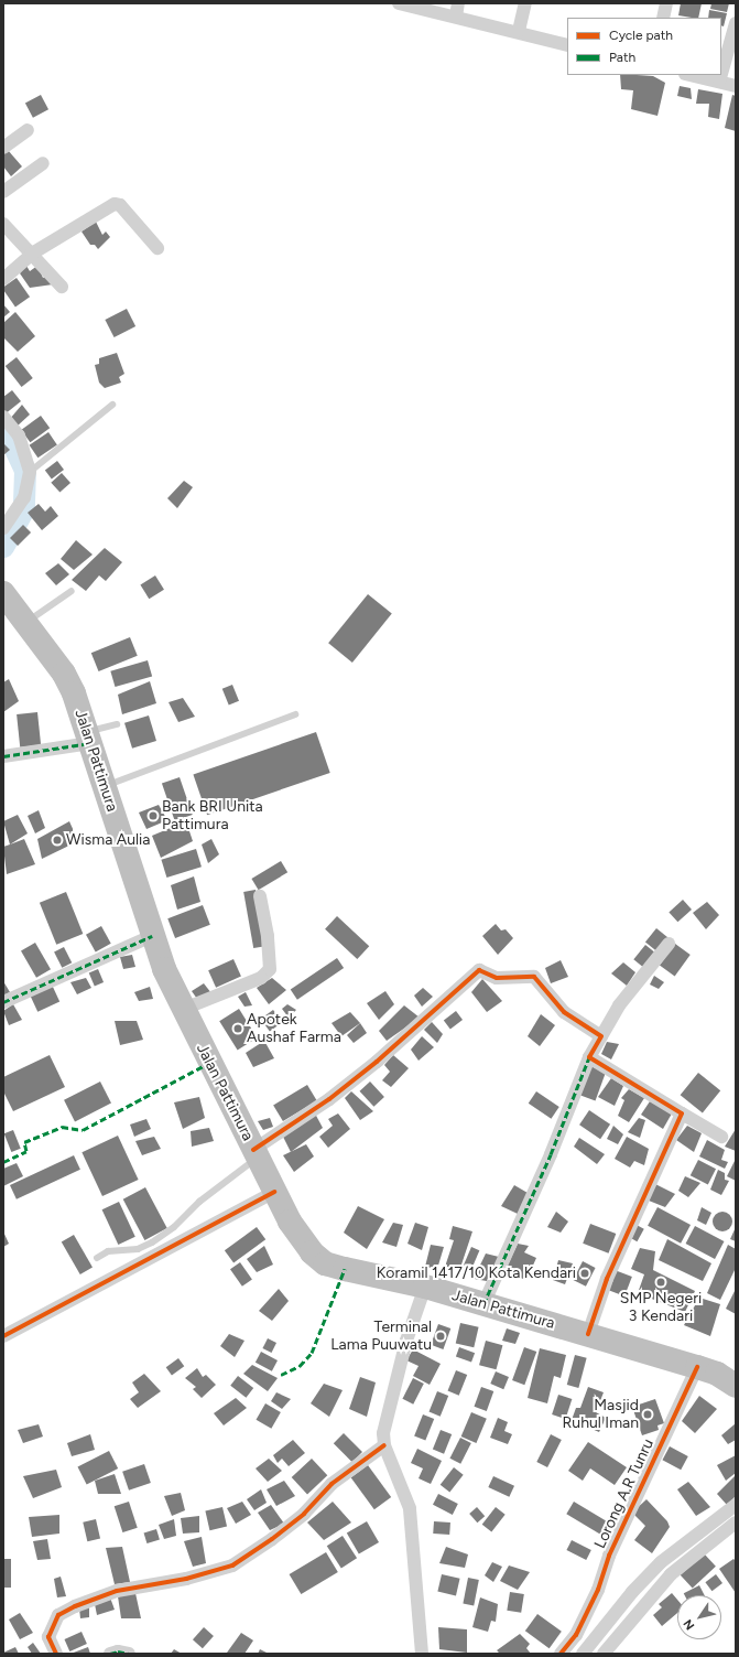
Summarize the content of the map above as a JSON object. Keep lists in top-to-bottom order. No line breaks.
{"streets":{"highway":["Jalan Pattimura"],"street":["Lorong A.R Tunru"]},"crossings":[["Jalan Pattimura","Lorong A.R Tunru"]],"places":["Bank BRI Unita Pattimura","Wisma Aulia","Apotek Aushaf Farma","Koramil 1417/10 Kota Kendari","SMP Negeri 3 Kendari","Terminal Lama Puuwatu","Masjid Ruhul Iman"],"legend":["Cycle path","Path"],"north":"bottom left"}
